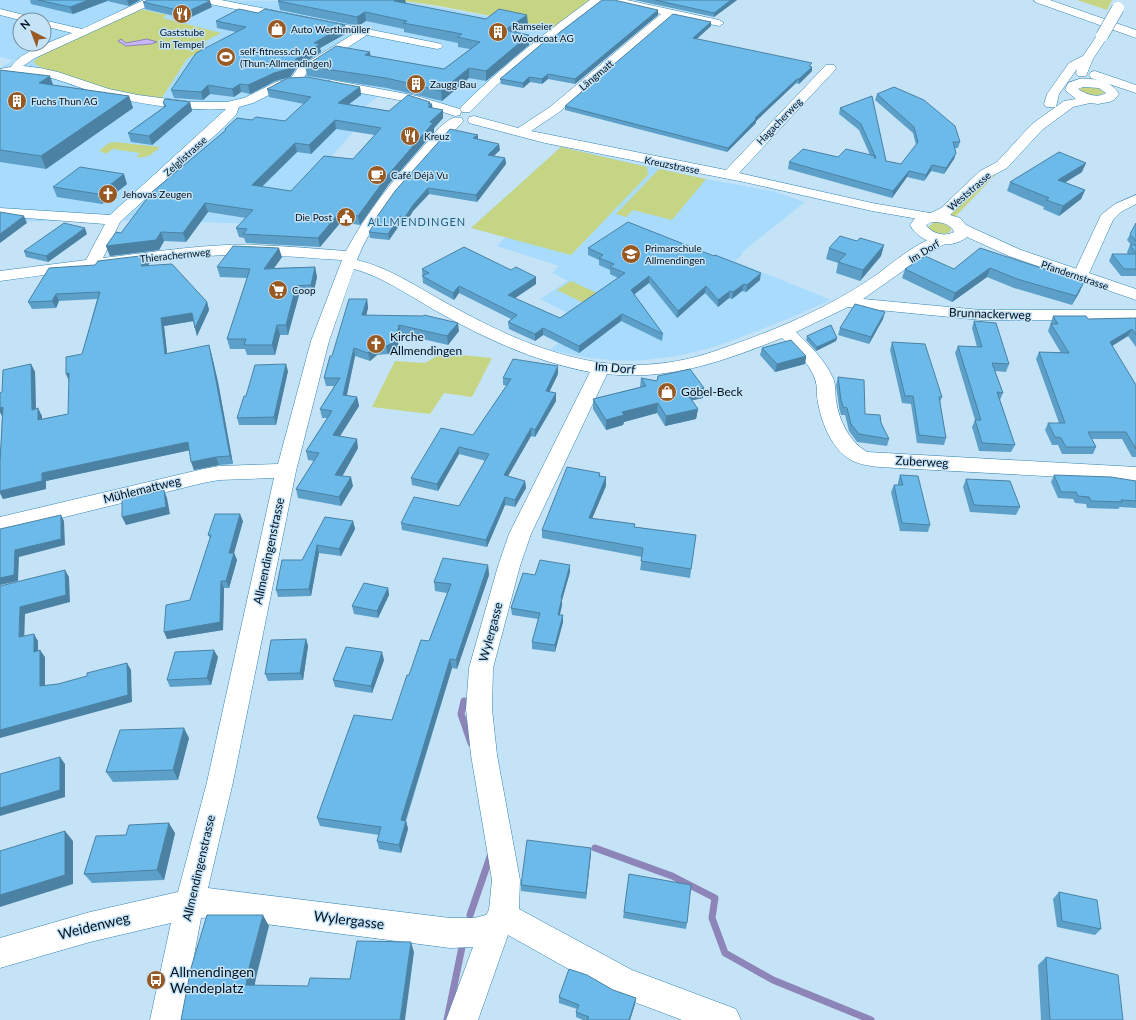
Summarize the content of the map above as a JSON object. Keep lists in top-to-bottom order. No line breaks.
{"streets":{"main road":["Weststrasse","Pfandernstrasse"],"street":["Längmatt","Hagacherweg","Zelglistrasse","Kreuzstrasse","Im Dorf","Thierachernweg","Brunnackerweg","Zuberweg","Mühlemattweg","Allmendingenstrasse","Wylergasse","Weidenweg"]},"crossings":[["Längmatt","Kreuzstrasse"],["Hagacherweg","Kreuzstrasse"],["Zelglistrasse","Thierachernweg"],["Kreuzstrasse","Weststrasse"],["Kreuzstrasse","Im Dorf"],["Kreuzstrasse","Pfandernstrasse"],["Kreuzstrasse","Allmendingenstrasse"],["Weststrasse","Im Dorf"],["Weststrasse","Pfandernstrasse"],["Im Dorf","Thierachernweg"],["Im Dorf","Pfandernstrasse"],["Im Dorf","Brunnackerweg"],["Im Dorf","Zuberweg"],["Im Dorf","Allmendingenstrasse"],["Im Dorf","Wylergasse"],["Thierachernweg","Allmendingenstrasse"],["Mühlemattweg","Allmendingenstrasse"],["Allmendingenstrasse","Wylergasse"],["Allmendingenstrasse","Weidenweg"],["Wylergasse","Weidenweg"]],"districts":["ALLMENDINGEN"],"places":{"restaurant":["Gaststube im Tempel","Kreuz"],"shop":["Auto Werthmüller","Göbel-Beck"],"building":["Ramseier Woodcoat AG","Zaugg Bau","Fuchs Thun AG"],"sports":["self-fitness.ch AG (Thun-Allmendingen)"],"cafe":["Café Déjà Vu"],"church":["Jehovas Zeugen","Kirche Allmendingen"],"public building":["Die Post"],"school or university":["Primarschule Allmendingen"],"supermarket":["Coop"],"bus stop":["Allmendingen Wendeplatz"]},"north":"top left"}
